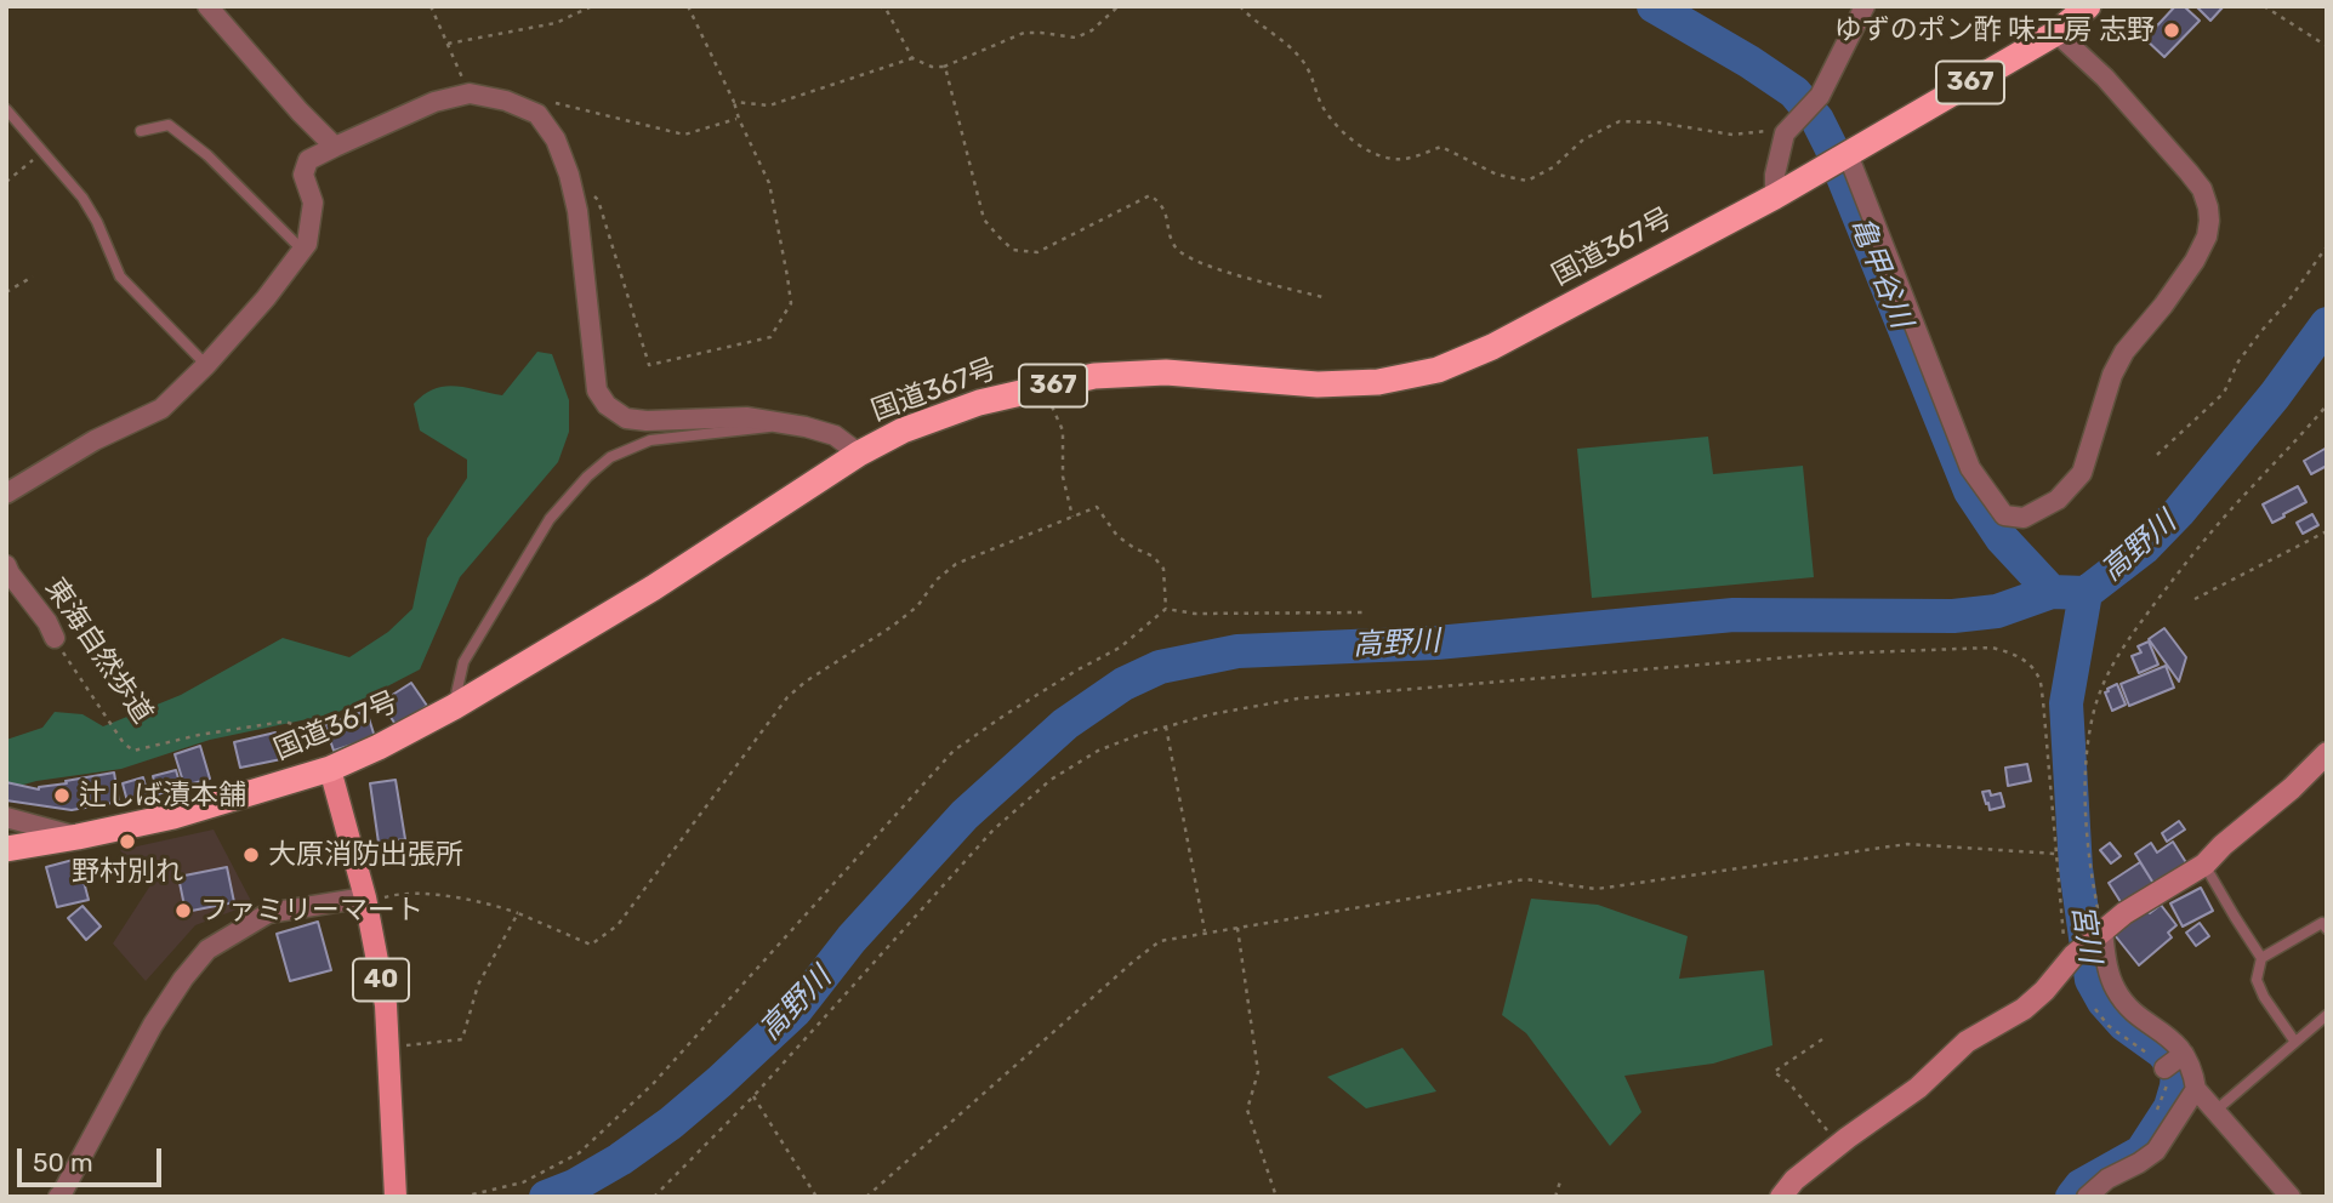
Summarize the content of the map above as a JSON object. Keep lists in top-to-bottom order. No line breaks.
{"streets":{"highway":["367","国道367号"],"main road":["40"],"street":["東海自然歩道"]},"crossings":[["国道367号","東海自然歩道"],["国道367号","40"],["東海自然歩道","40"]],"water":["亀甲谷川","高野川","宮川"],"places":["ゆずのポン酢 味工房 志野","辻しば漬本舗","野村別れ","大原消防出張所","ファミリーマート"],"scale_bar":"50 m"}
